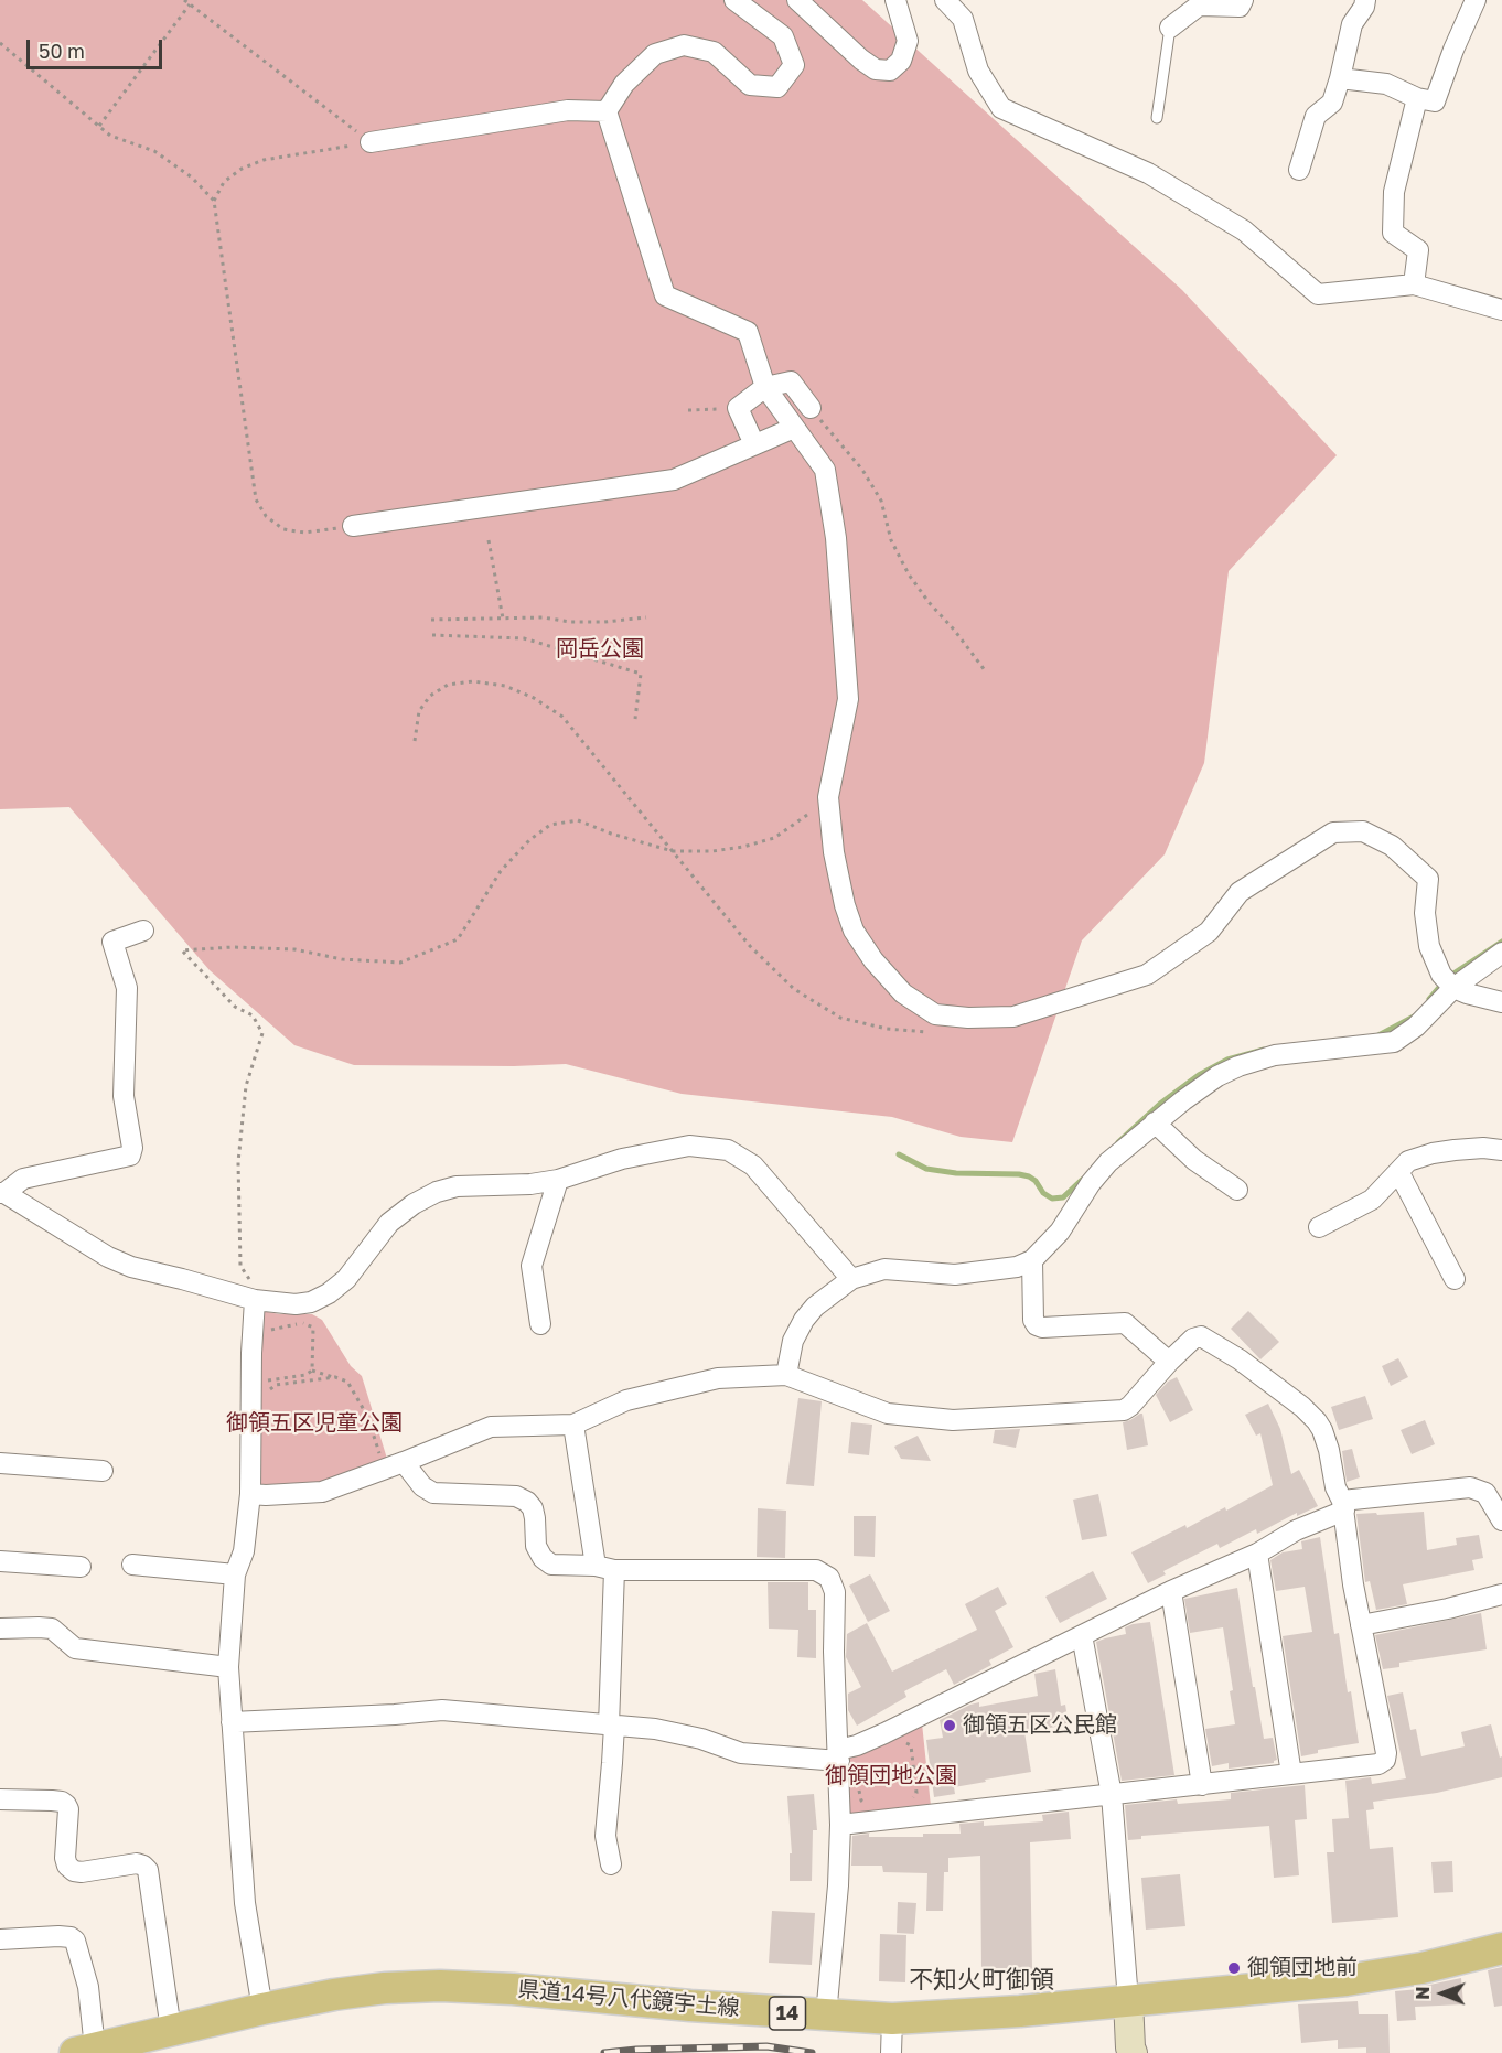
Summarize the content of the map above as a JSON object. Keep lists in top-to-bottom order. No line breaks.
{"streets":{"main road":["県道14号八代鏡宇土線","14"]},"districts":["不知火町御領"],"parks":["岡岳公園","御領五区児童公園","御領団地公園"],"places":["御領五区公民館","御領団地前"],"scale_bar":"50 m","north":"left"}
